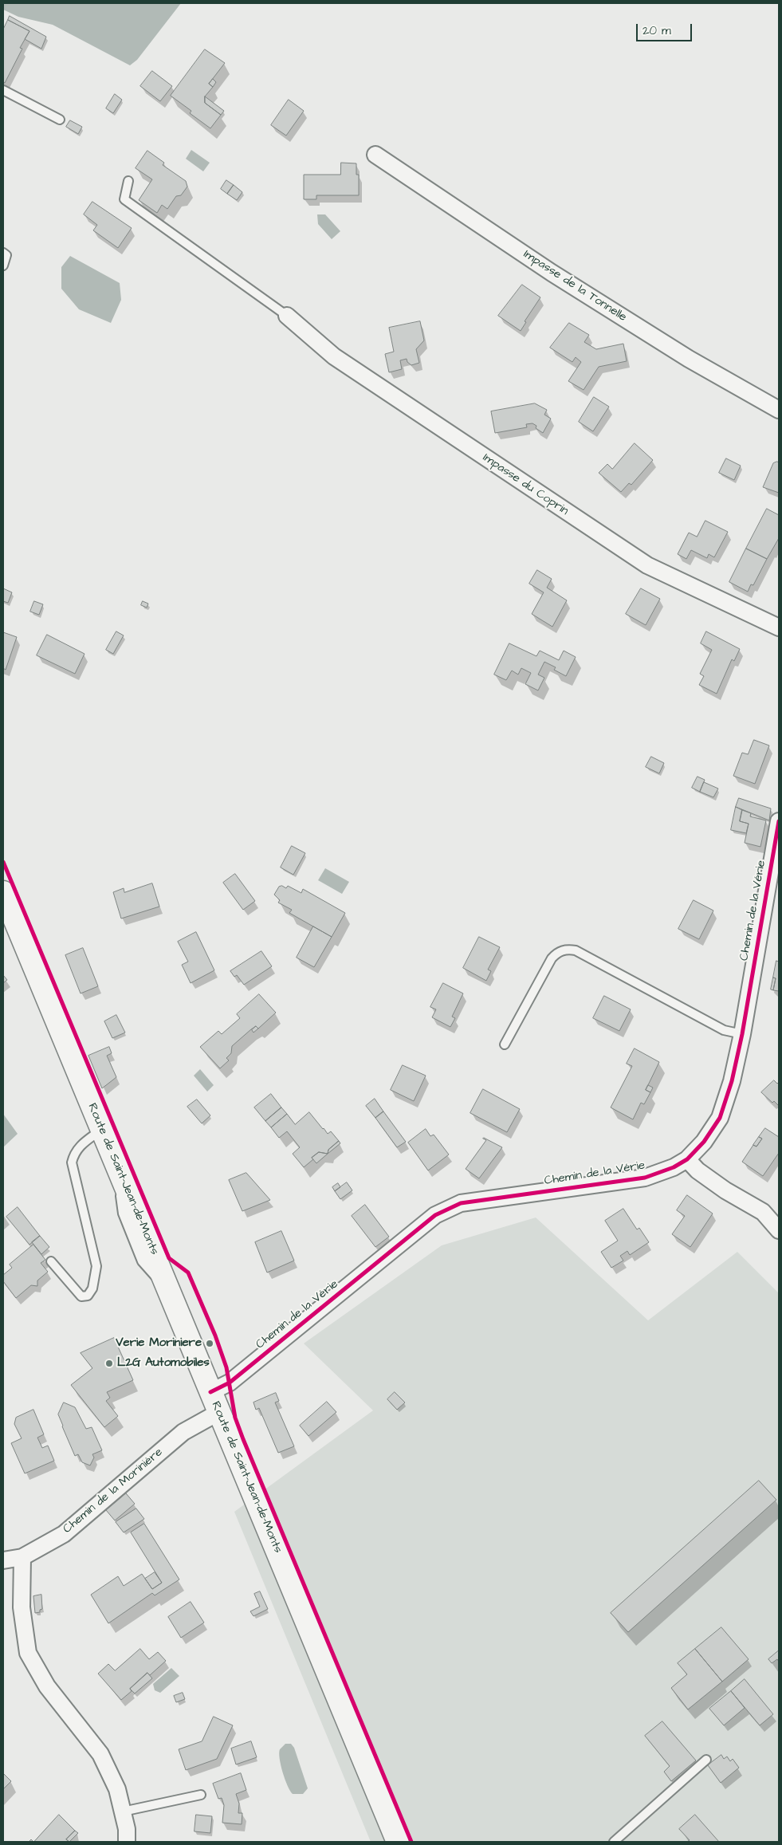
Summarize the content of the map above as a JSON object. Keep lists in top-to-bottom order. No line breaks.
{"streets":{"main road":["Route de Saint-Jean-de-Monts"],"street":["Impasse de la Tonnelle","Impasse du Coprin","Chemin de la Vérie","Chemin de la Morinière"]},"crossings":[["Chemin de la Vérie","Route de Saint-Jean-de-Monts"],["Route de Saint-Jean-de-Monts","Chemin de la Morinière"]],"places":["Verie Moriniere","L2G Automobiles"],"scale_bar":"20 m"}
